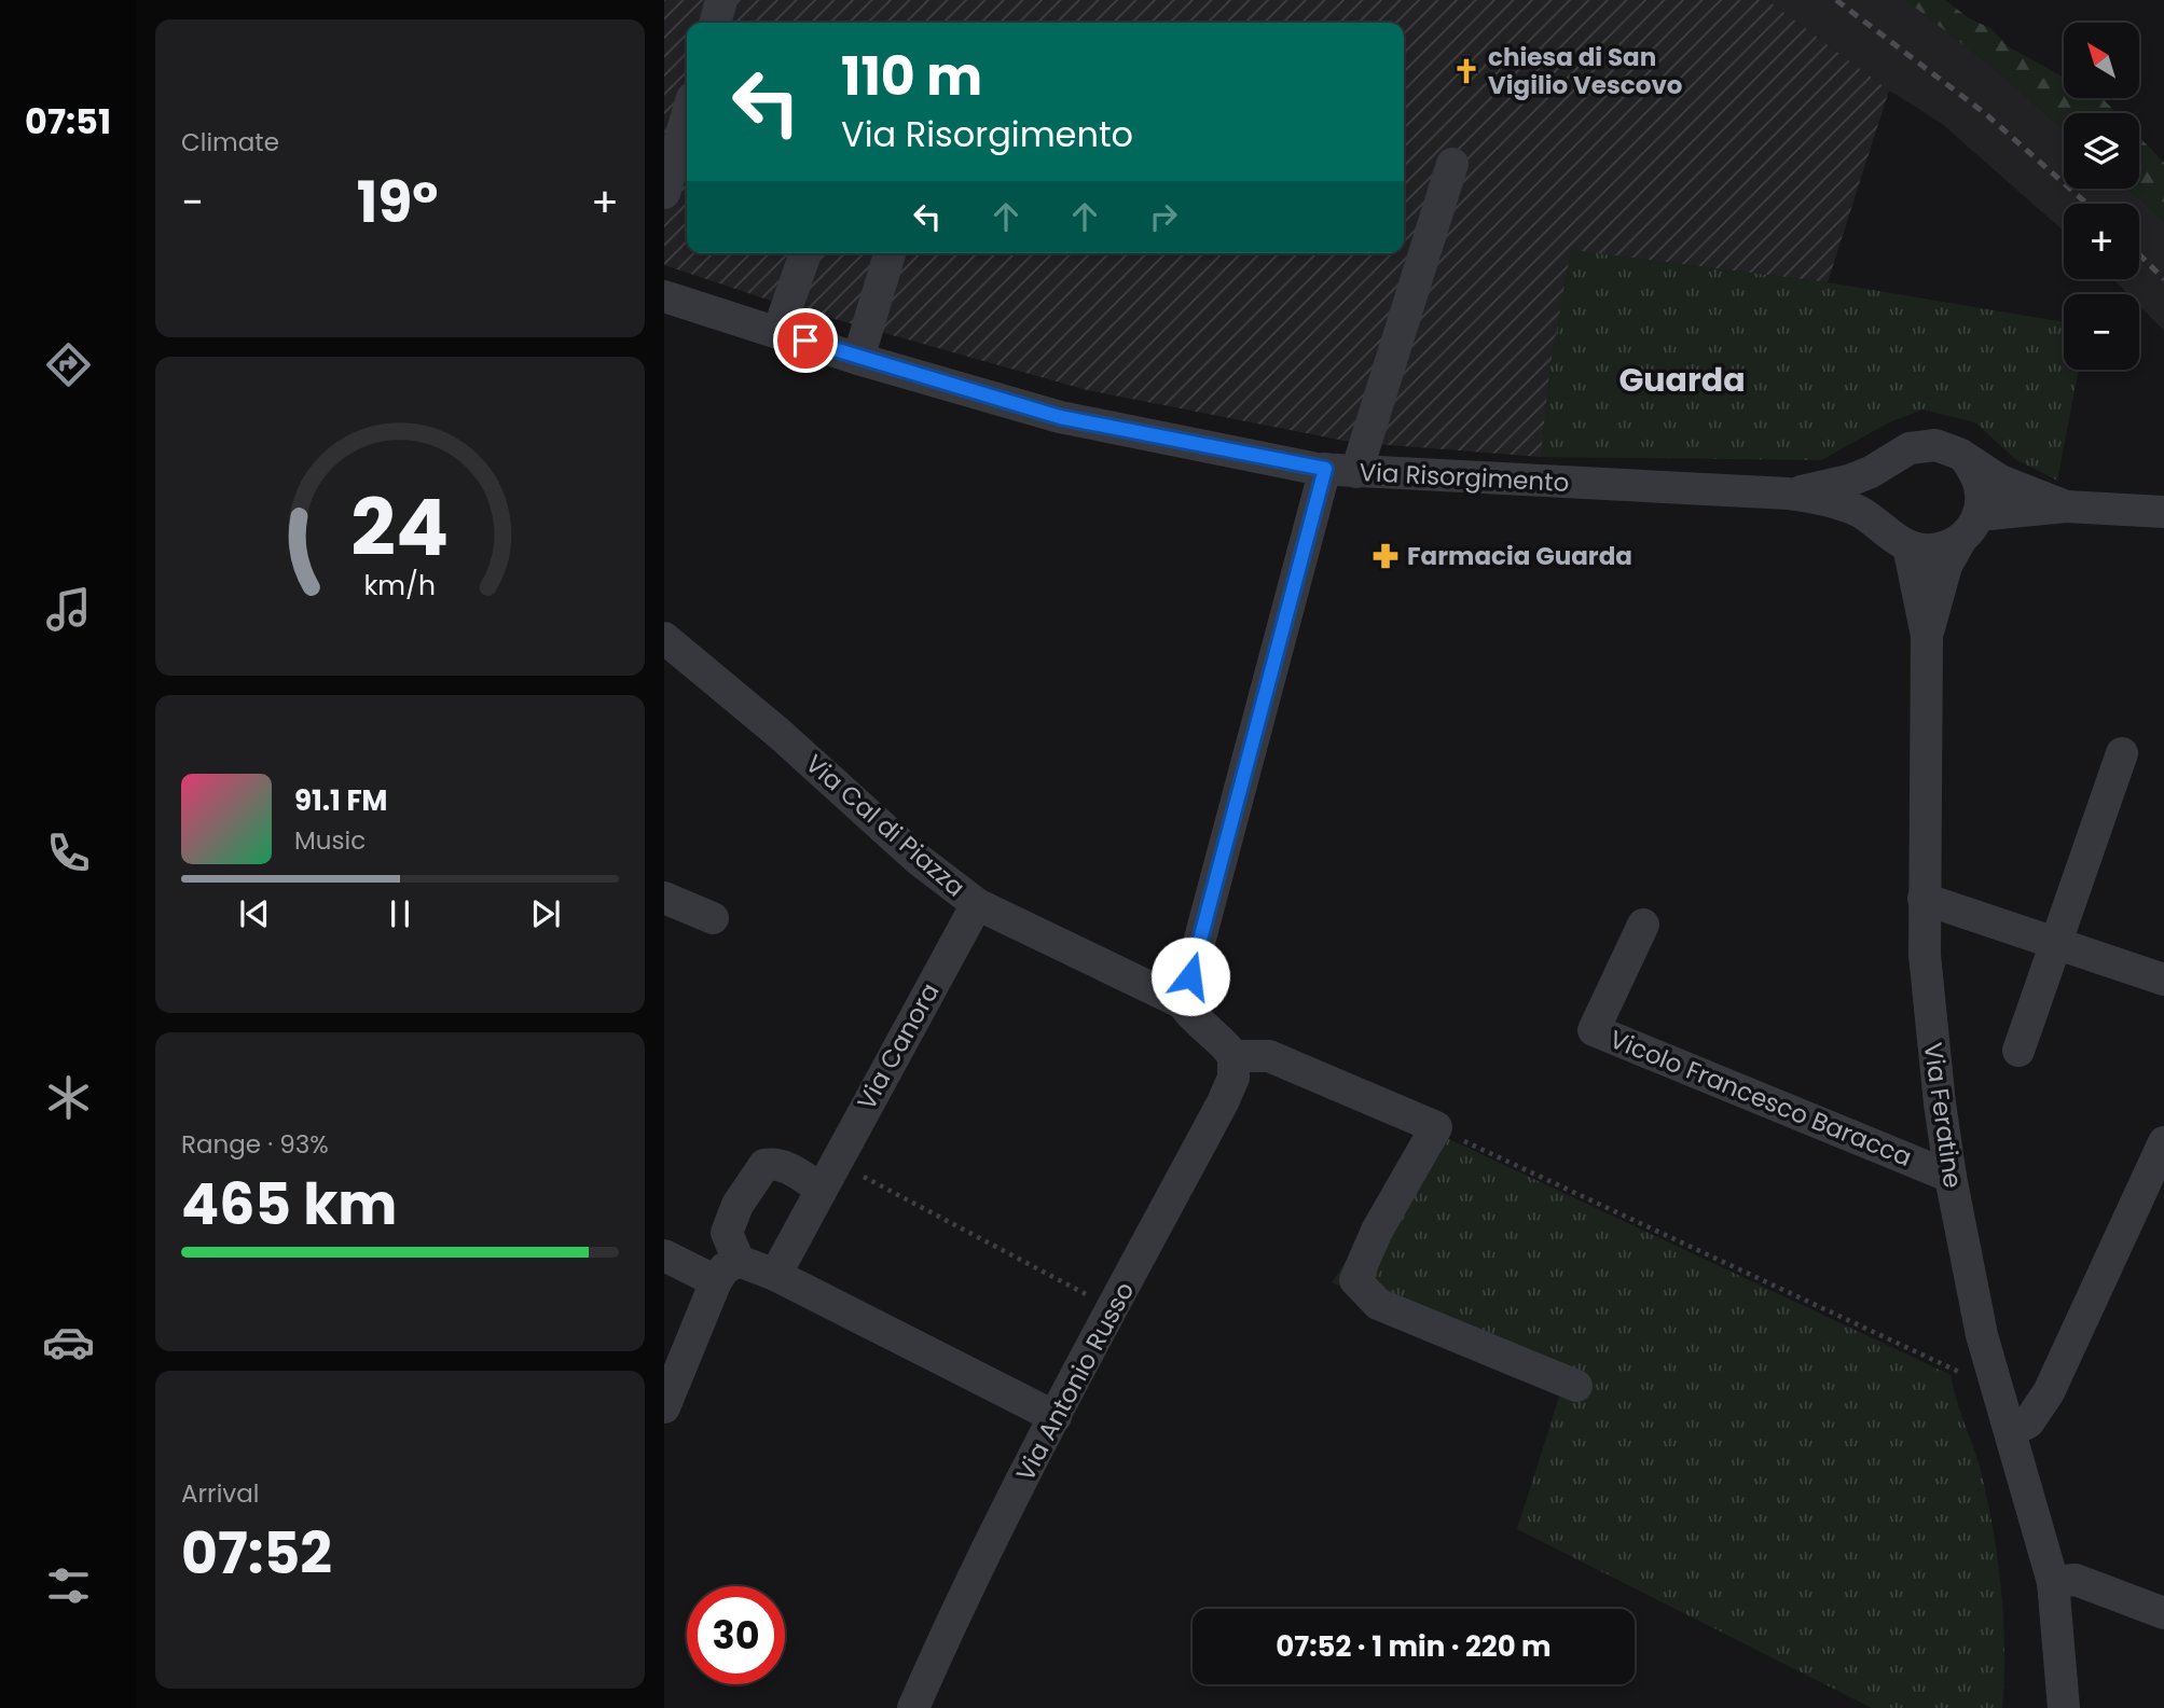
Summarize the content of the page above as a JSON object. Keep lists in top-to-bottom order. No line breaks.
{"streets":{"street":["Via Risorgimento","Via Cal di Piazza","Via Canora","Vicolo Francesco Baracca","Via Feratine","Via Antonio Russo"]},"crossings":[["Via Risorgimento","Via Feratine"],["Via Cal di Piazza","Via Canora"],["Via Cal di Piazza","Via Antonio Russo"],["Vicolo Francesco Baracca","Via Feratine"]],"districts":["Guarda"],"places":{"church":["chiesa di San Vigilio Vescovo"],"pharmacy":["Farmacia Guarda"]},"north":"top left","page":{"tabs":"07:51","tile":["Climate",["Range · 93%","465 km"],["Arrival","07:52"]],"map_buttons":["+","−"],"turn":["110 m","Via Risorgimento"],"heat":["−","19°","+"],"song":["91.1 FM","Music"],"limit":"30","trip":"07:52 · 1 min · 220 m","gauge":["24","km/h"]}}
